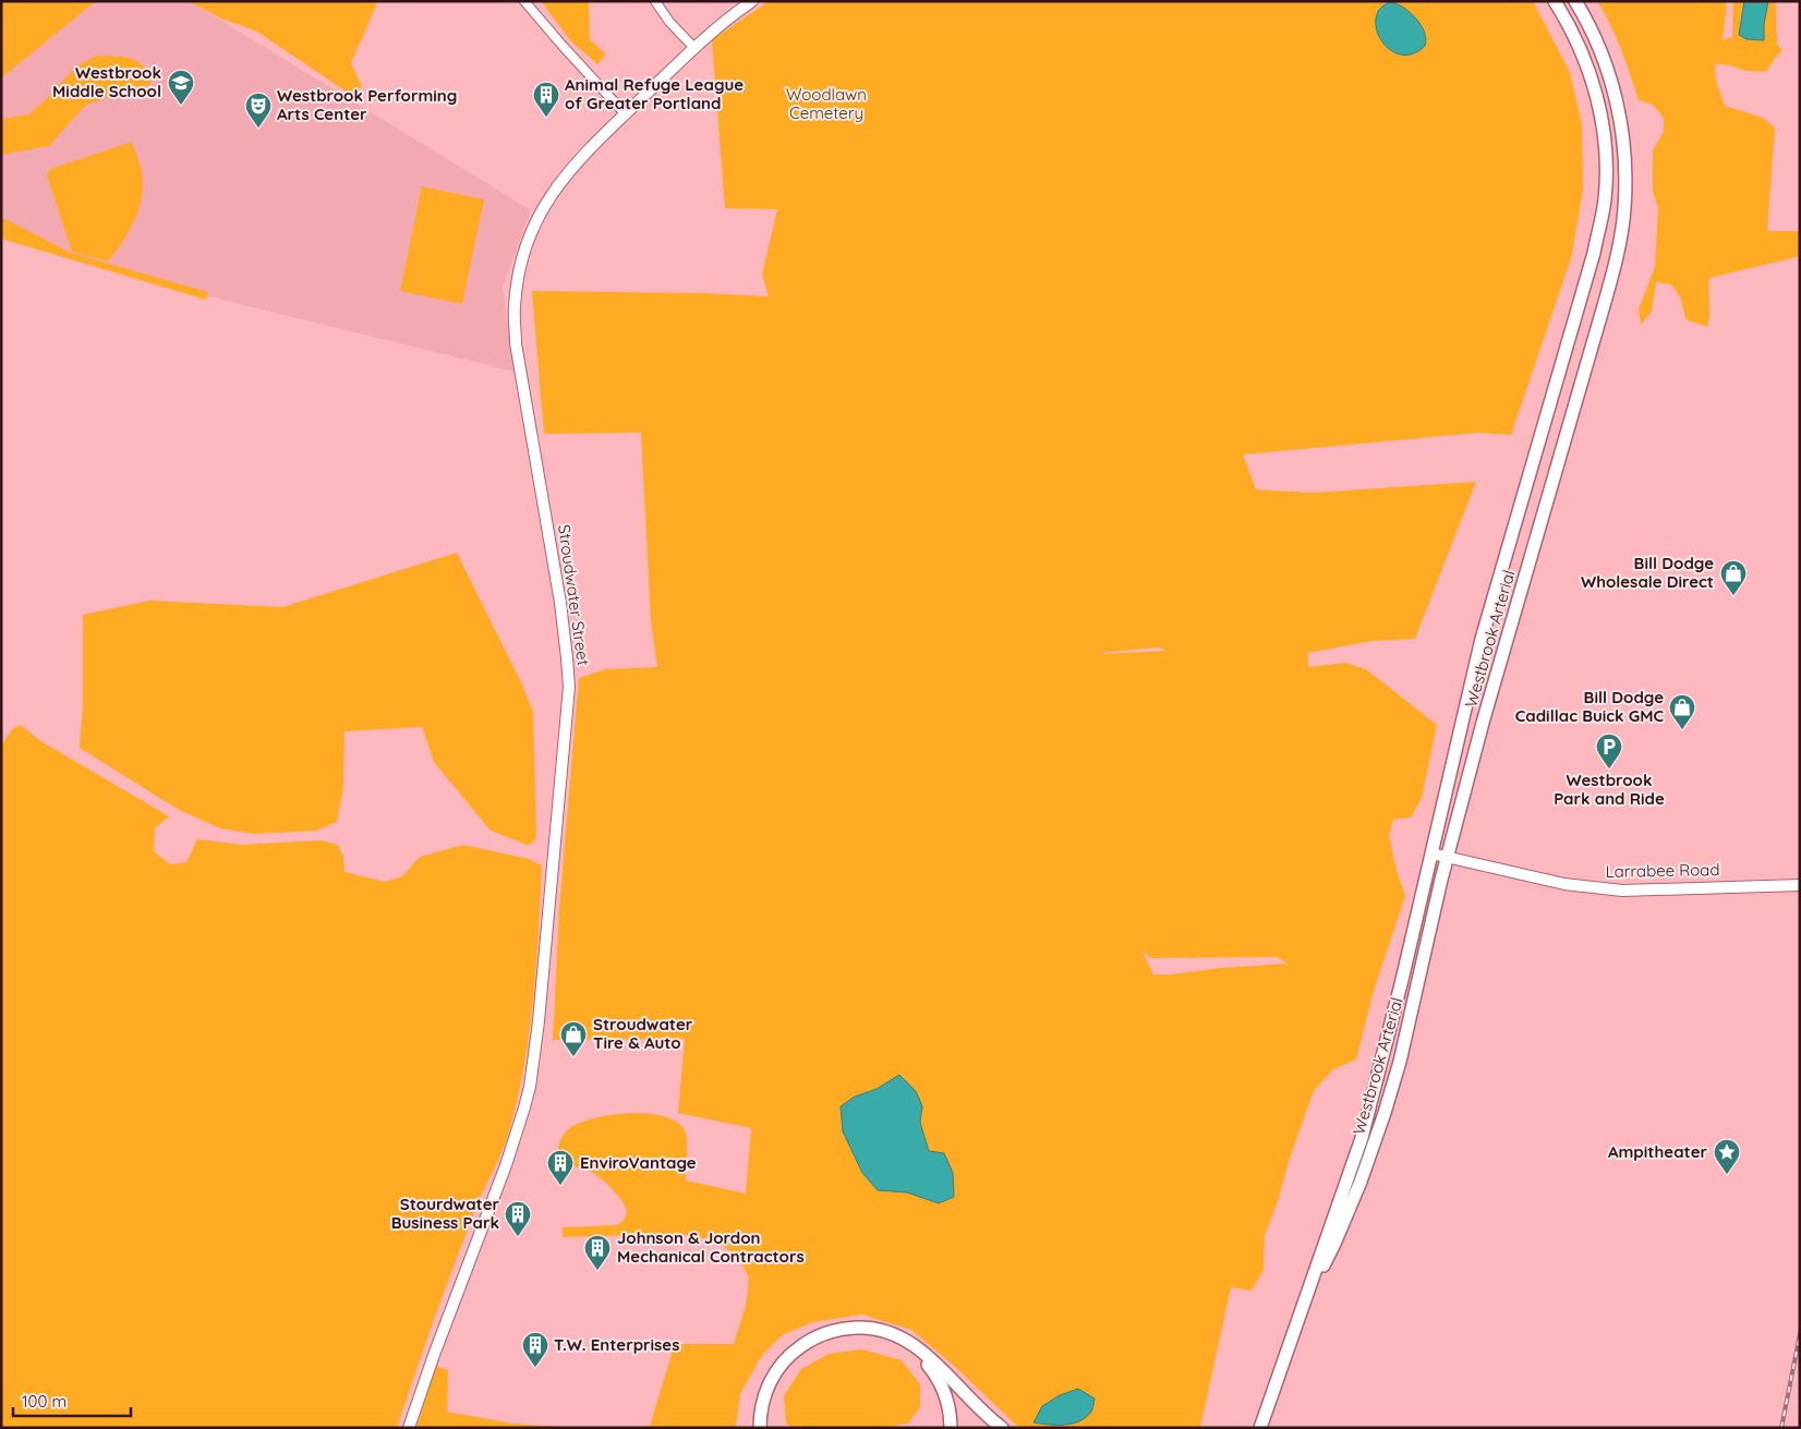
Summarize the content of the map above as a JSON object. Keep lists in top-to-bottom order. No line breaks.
{"streets":{"highway":["Westbrook Arterial"],"main road":["Stroudwater Street","Larrabee Road"]},"crossings":[["Westbrook Arterial","Larrabee Road"]],"parks":["Woodlawn Cemetery"],"places":{"school or university":["Westbrook Middle School"],"building":["Animal Refuge League of Greater Portland","EnviroVantage","Stourdwater Business Park","Johnson & Jordon Mechanical Contractors","T.W. Enterprises"],"theatre":["Westbrook Performing Arts Center"],"shop":["Bill Dodge Wholesale Direct","Bill Dodge Cadillac Buick GMC","Stroudwater Tire & Auto"],"parking":["Westbrook Park and Ride"],"place":["Ampitheater"]},"scale_bar":"100 m"}
